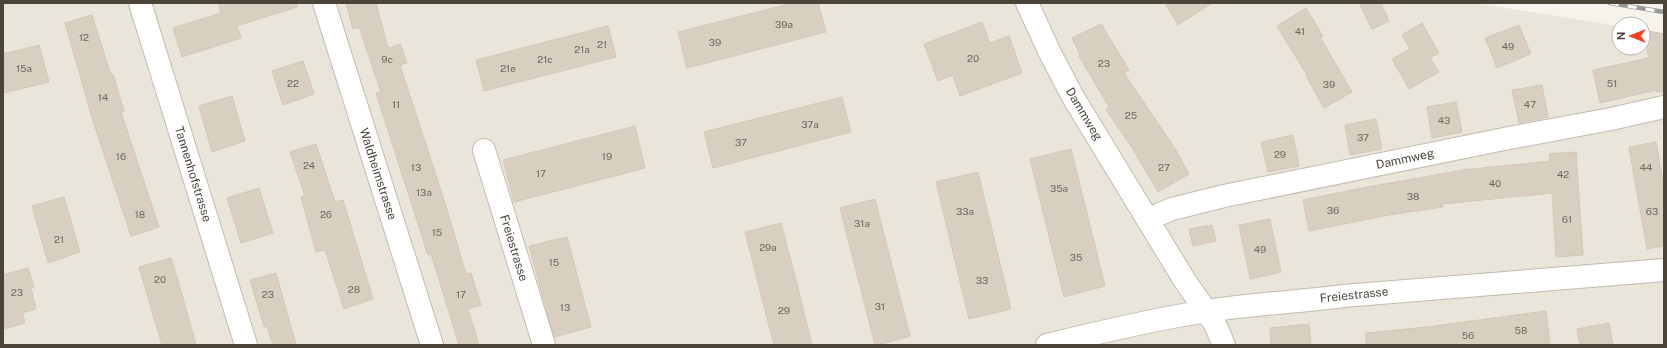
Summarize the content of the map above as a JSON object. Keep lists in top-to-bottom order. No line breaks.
{"streets":{"street":["Dammweg","Tannenhofstrasse","Waldheimstrasse","Freiestrasse"]},"crossings":[["Dammweg","Freiestrasse"]],"house_numbers":["39a","41","12","39","21","49","21a","20","9c","21c","23","15a","21e","22","51","39","14","11","47","25","43","37a","37","37","29","16","19","24","13","27","44","17","42","40","35a","13a","38","36","33a","63","18","26","61","31a","15","21","29a","49","35","15","20","33","28","23","23","17","31","13","29","58","56"],"north":"left"}
